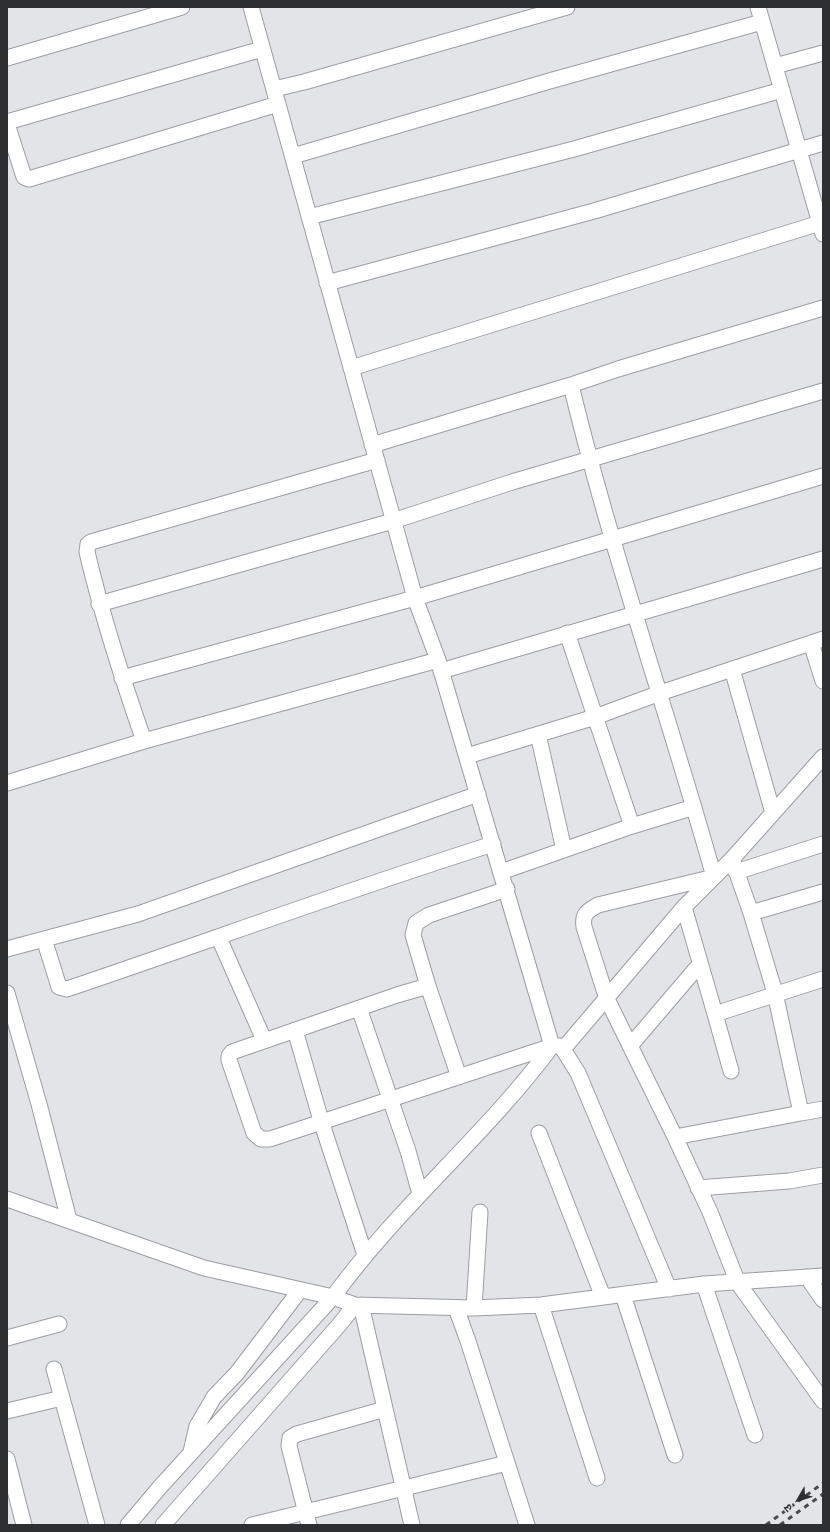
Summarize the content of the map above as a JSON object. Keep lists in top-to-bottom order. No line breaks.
{"north":"bottom left"}
